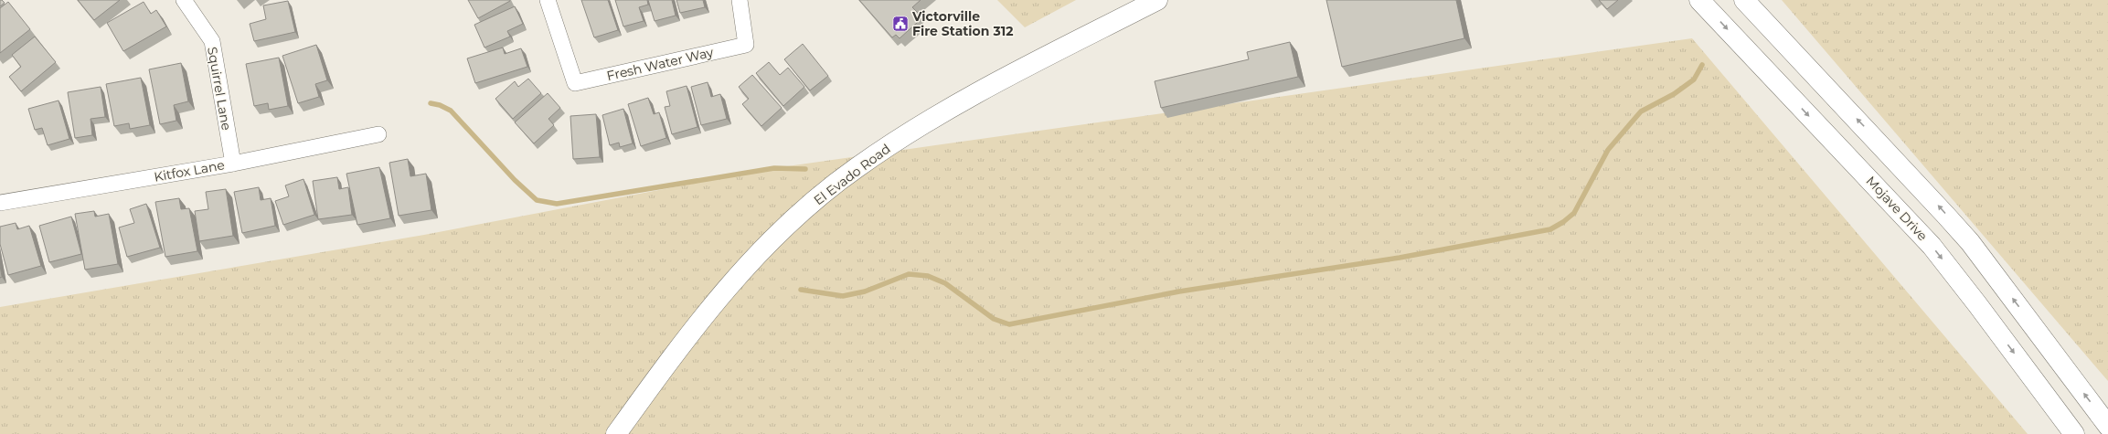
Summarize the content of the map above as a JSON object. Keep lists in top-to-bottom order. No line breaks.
{"streets":{"main road":["El Evado Road","Mojave Drive"],"street":["Fresh Water Way","Squirrel Lane","Kitfox Lane"]},"crossings":[["Squirrel Lane","Kitfox Lane"]],"places":{"public building":["Victorville Fire Station 312"]}}
